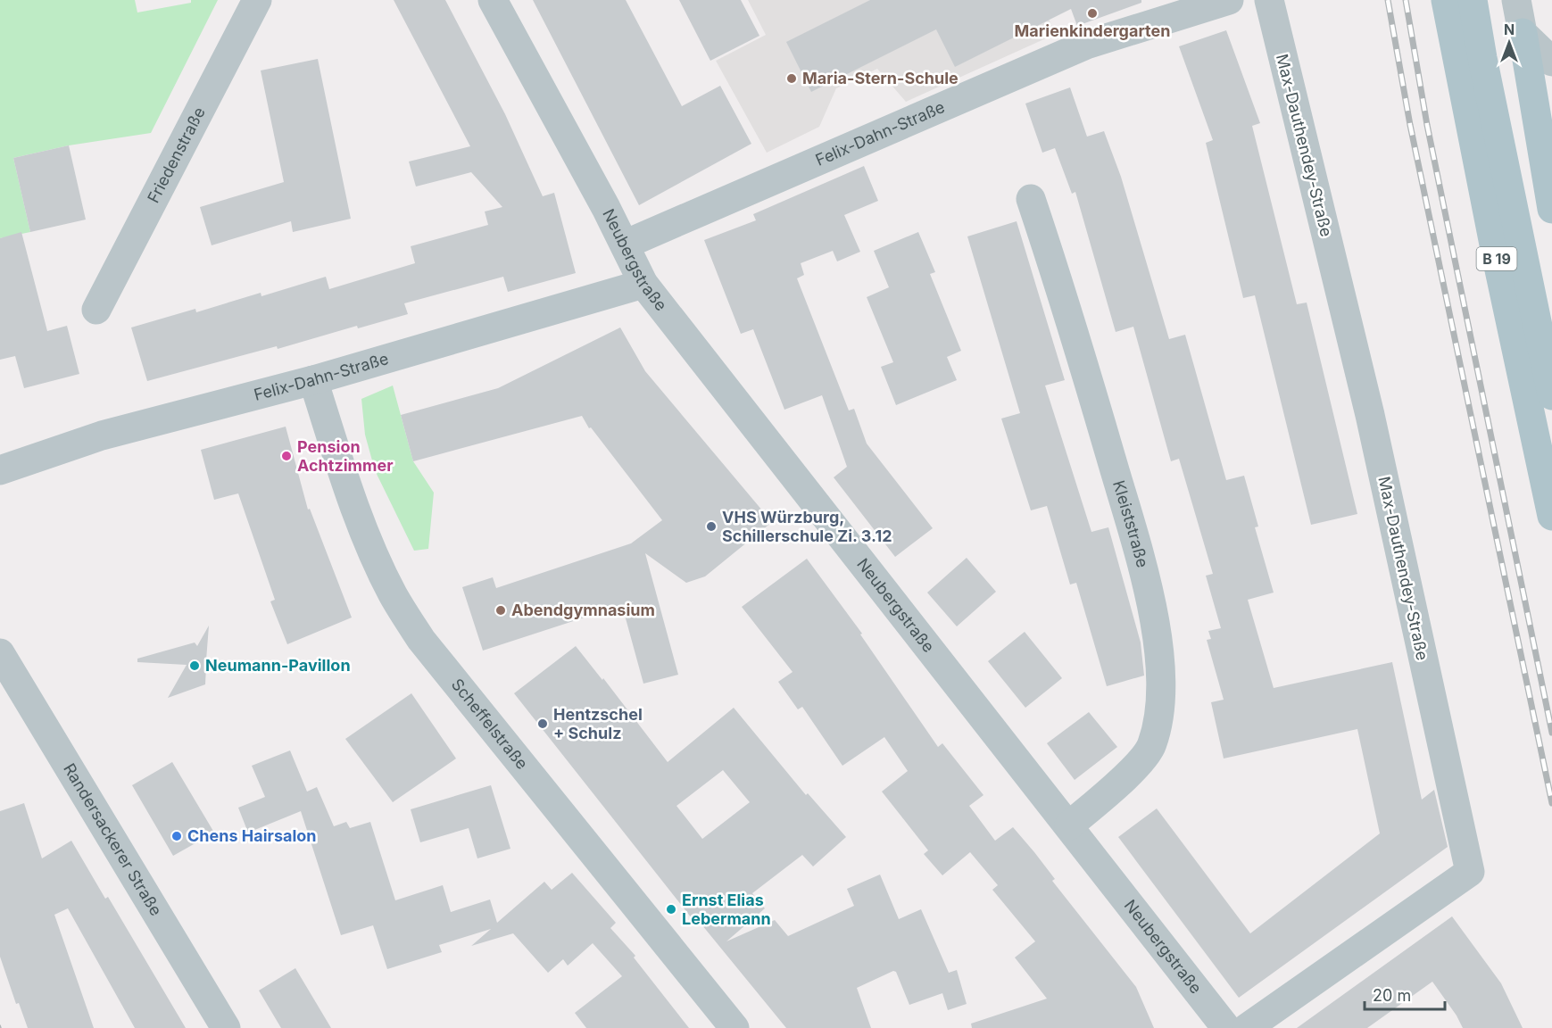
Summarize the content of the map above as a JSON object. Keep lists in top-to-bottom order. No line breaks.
{"streets":{"main road":["B 19"],"street":["Felix-Dahn-Straße","Max-Dauthendey-Straße","Friedenstraße","Neubergstraße","Kleiststraße","Scheffelstraße","Randersackerer Straße"]},"crossings":[["Felix-Dahn-Straße","Neubergstraße"],["Felix-Dahn-Straße","Scheffelstraße"],["Neubergstraße","Kleiststraße"]],"places":["Marienkindergarten","Maria-Stern-Schule","Pension Achtzimmer","VHS Würzburg, Schillerschule Zi. 3.12","Abendgymnasium","Neumann-Pavillon","Hentzschel + Schulz","Chens Hairsalon","Ernst Elias Lebermann"],"scale_bar":"20 m","north":"top"}
